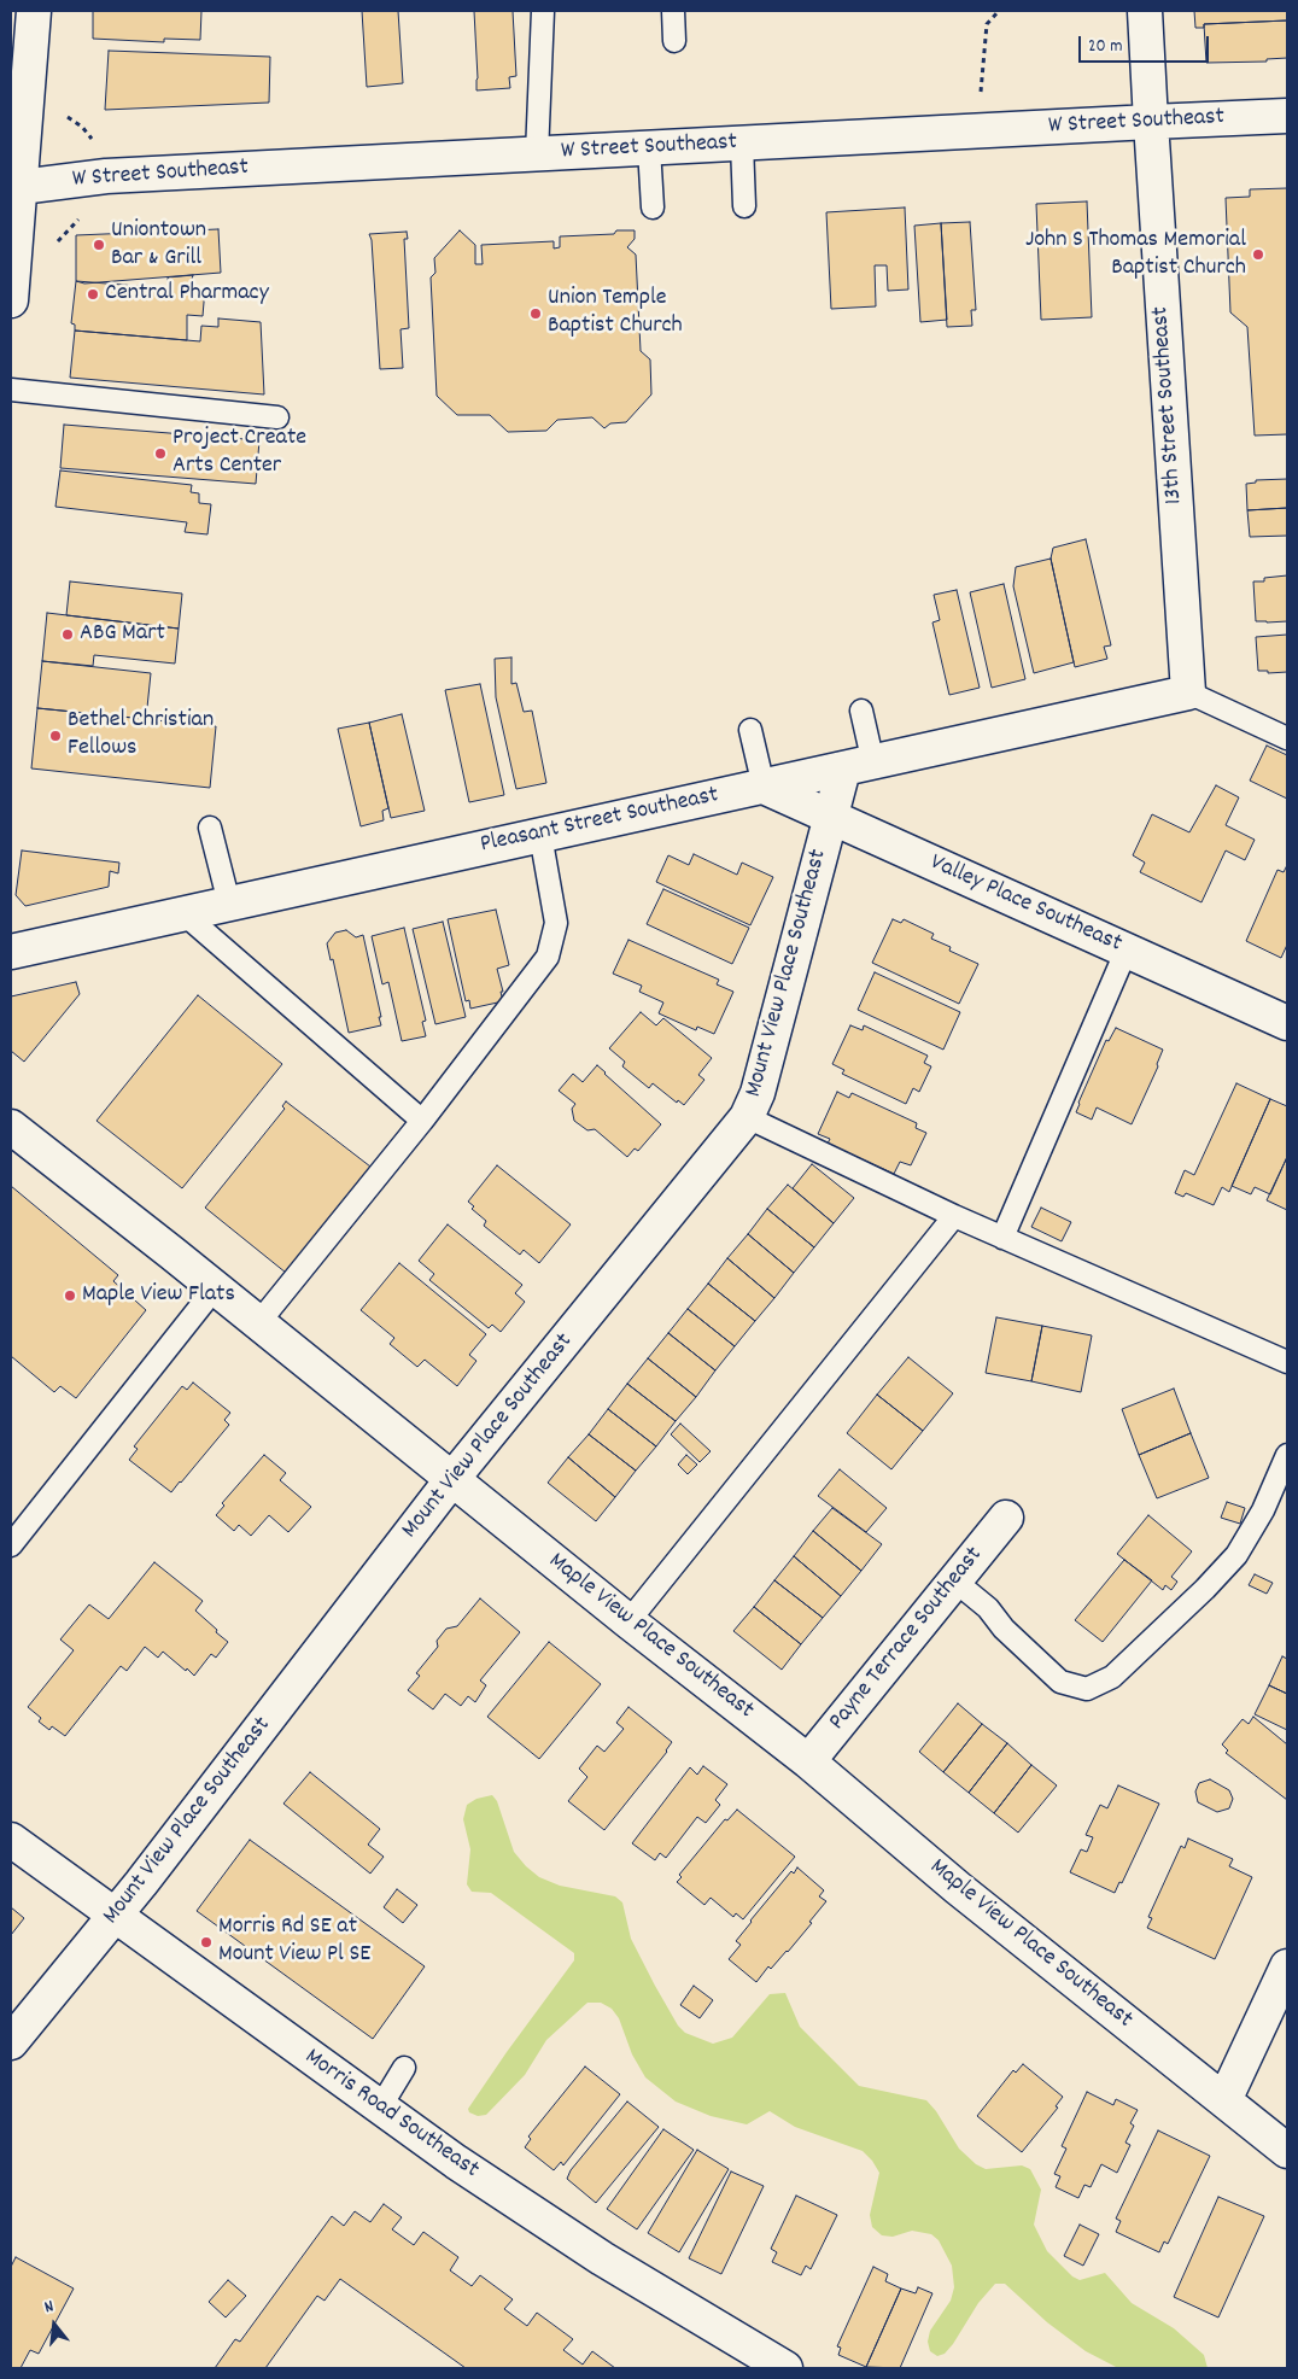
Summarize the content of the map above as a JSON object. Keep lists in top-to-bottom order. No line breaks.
{"streets":{"street":["W Street Southeast","13th Street Southeast","Pleasant Street Southeast","Valley Place Southeast","Mount View Place Southeast","Maple View Place Southeast","Payne Terrace Southeast","Morris Road Southeast"]},"crossings":[["W Street Southeast","13th Street Southeast"],["13th Street Southeast","Pleasant Street Southeast"],["Pleasant Street Southeast","Valley Place Southeast"],["Pleasant Street Southeast","Mount View Place Southeast"],["Valley Place Southeast","Mount View Place Southeast"],["Mount View Place Southeast","Maple View Place Southeast"],["Mount View Place Southeast","Morris Road Southeast"],["Maple View Place Southeast","Payne Terrace Southeast"]],"places":["Uniontown Bar & Grill","John S Thomas Memorial Baptist Church","Central Pharmacy","Union Temple Baptist Church","Project Create Arts Center","ABG Mart","Bethel Christian Fellows","Maple View Flats","Morris Rd SE at Mount View Pl SE"],"scale_bar":"20 m","north":"top"}
